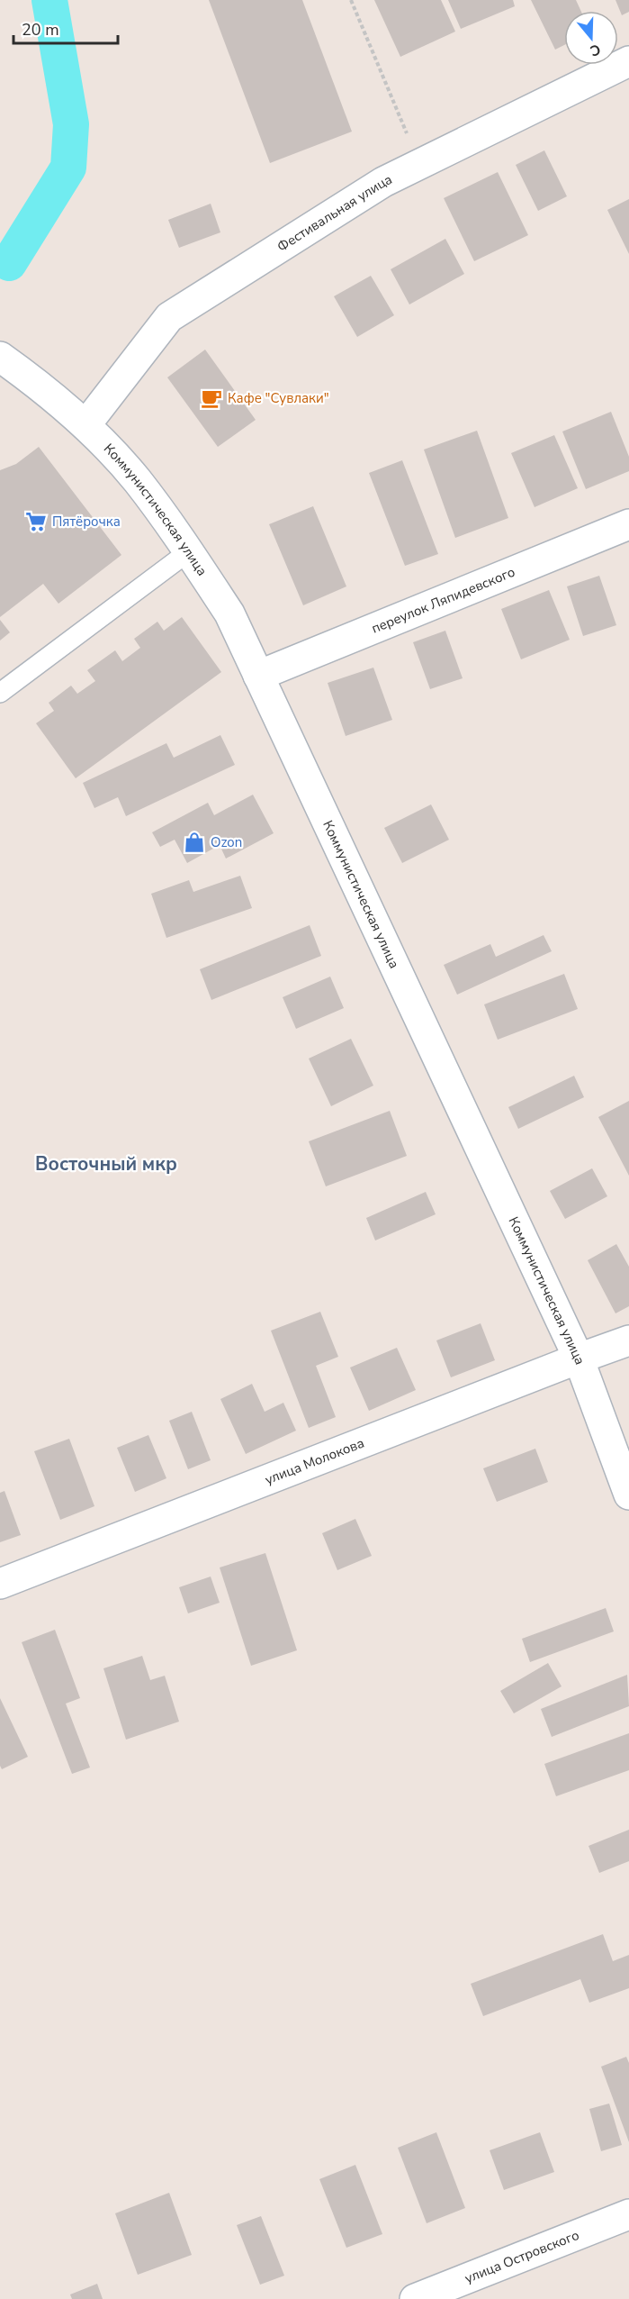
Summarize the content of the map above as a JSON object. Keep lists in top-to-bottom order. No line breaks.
{"streets":{"street":["Фестивальная улица","Коммунистическая улица","переулок Ляпидевского","улица Молокова","улица Островского"]},"crossings":[["Фестивальная улица","Коммунистическая улица"],["Коммунистическая улица","переулок Ляпидевского"],["Коммунистическая улица","улица Молокова"]],"districts":["Восточный мкр"],"places":{"cafe":["Кафе \"Сувлаки\""],"supermarket":["Пятёрочка"],"shop":["Ozon"]},"scale_bar":"20 m","north":"bottom"}
